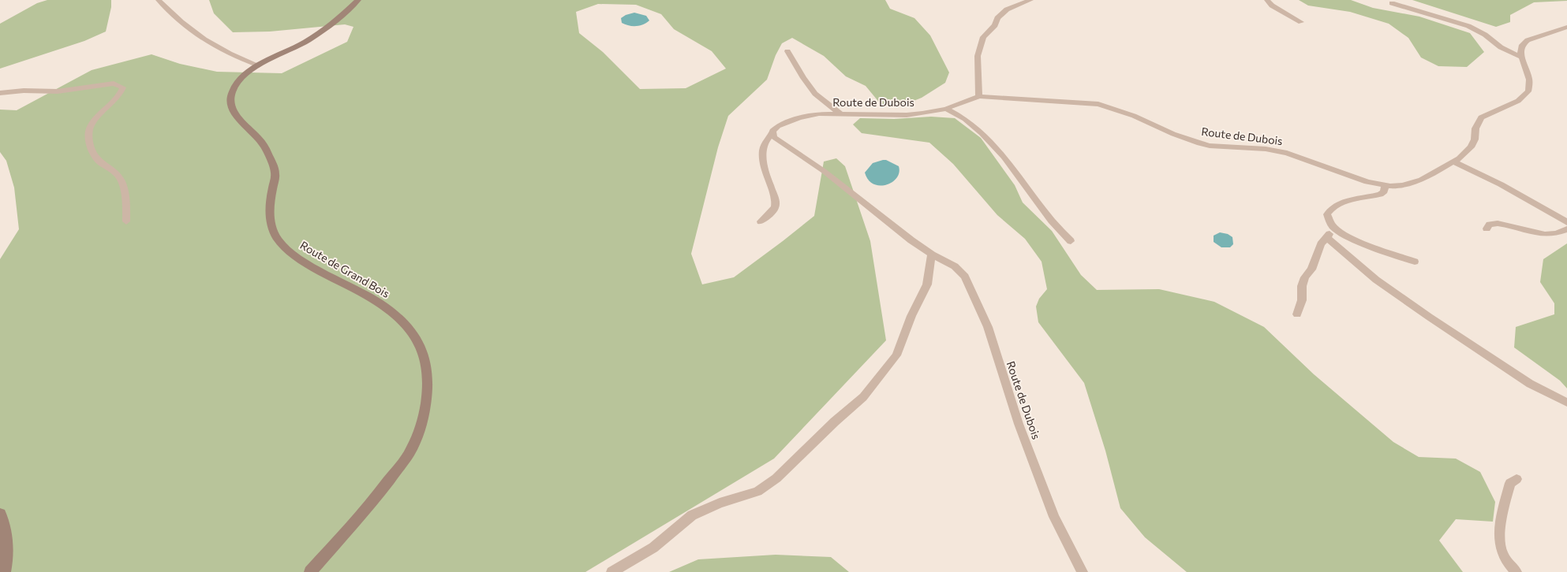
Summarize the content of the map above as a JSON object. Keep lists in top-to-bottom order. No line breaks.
{"streets":{"main road":["Route de Grand Bois"],"street":["Route de Dubois"]}}
